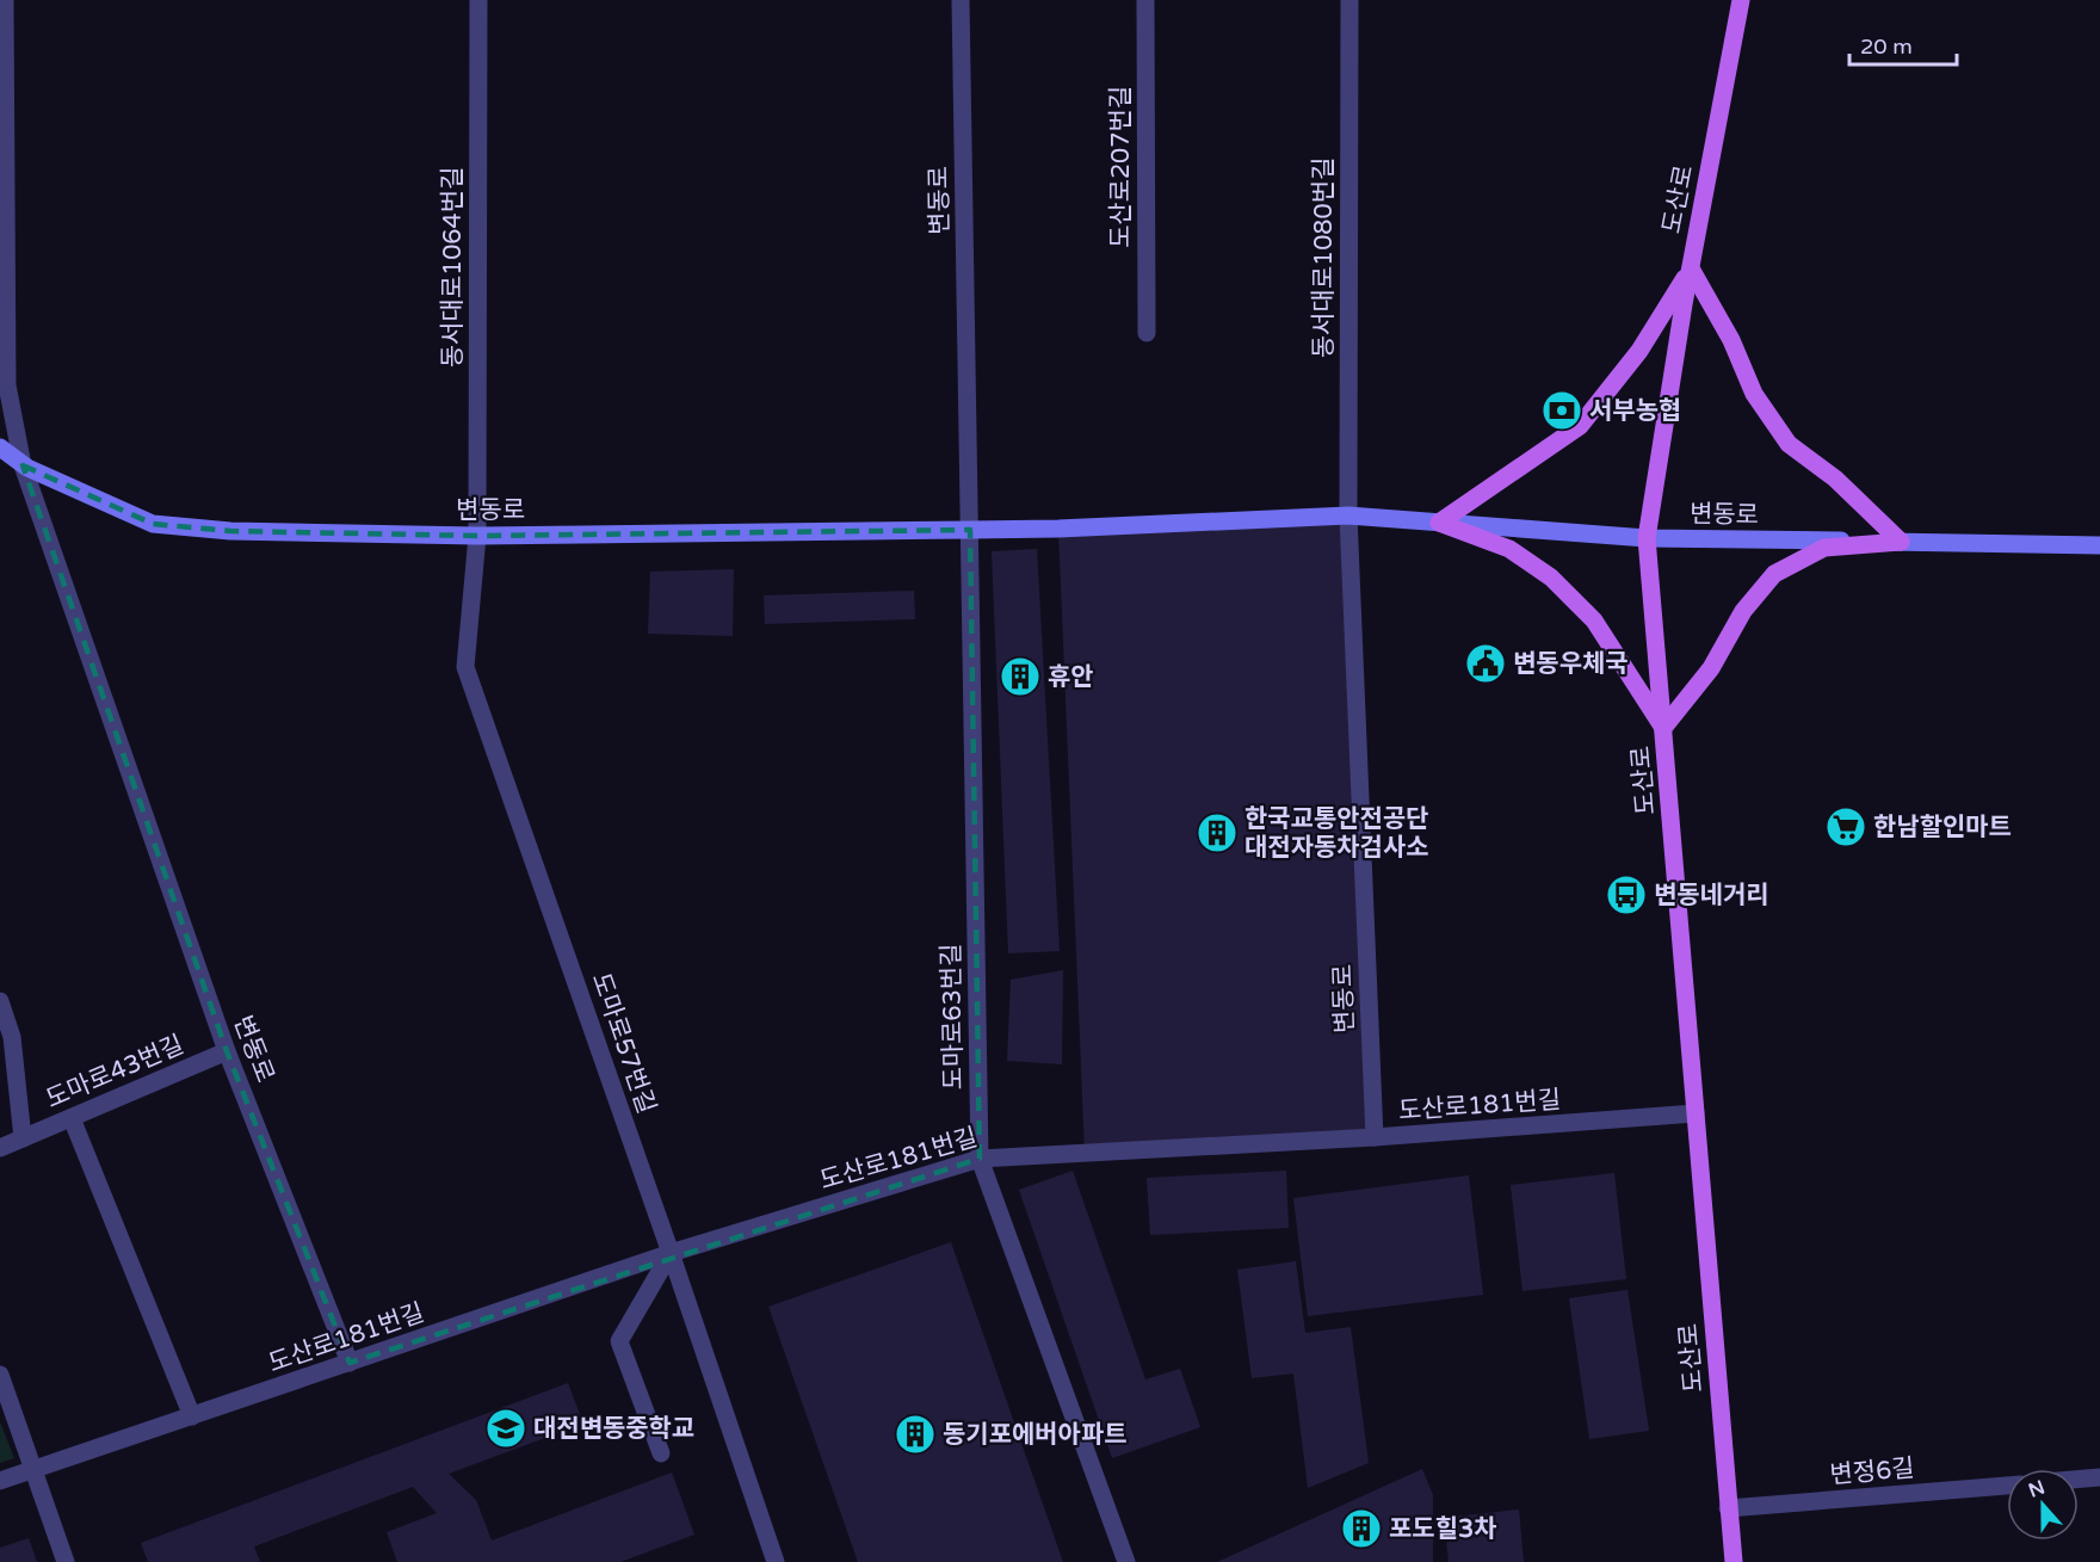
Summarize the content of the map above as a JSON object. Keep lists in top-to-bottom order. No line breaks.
{"streets":{"main road":["도산로"],"street":["도산로207번길","변동로","동서대로1080번길","동서대로1064번길","도마로63번길","도마로57번길","도마로43번길","도산로181번길","변정6길"]},"crossings":[["도산로","변동로"],["도산로","도산로181번길"],["도산로","변정6길"],["변동로","동서대로1080번길"],["변동로","동서대로1064번길"],["변동로","도마로63번길"],["변동로","도마로57번길"],["변동로","도마로43번길"],["변동로","도산로181번길"],["동서대로1064번길","도마로57번길"],["도마로63번길","도산로181번길"],["도마로57번길","도산로181번길"]],"places":{"bank":["서부농협"],"public building":["변동우체국"],"building":["휴안","한국교통안전공단 대전자동차검사소","동기포에버아파트","포도힐3차"],"supermarket":["한남할인마트"],"bus stop":["변동네거리"],"school or university":["대전변동중학교"]},"scale_bar":"20 m","north":"top"}
